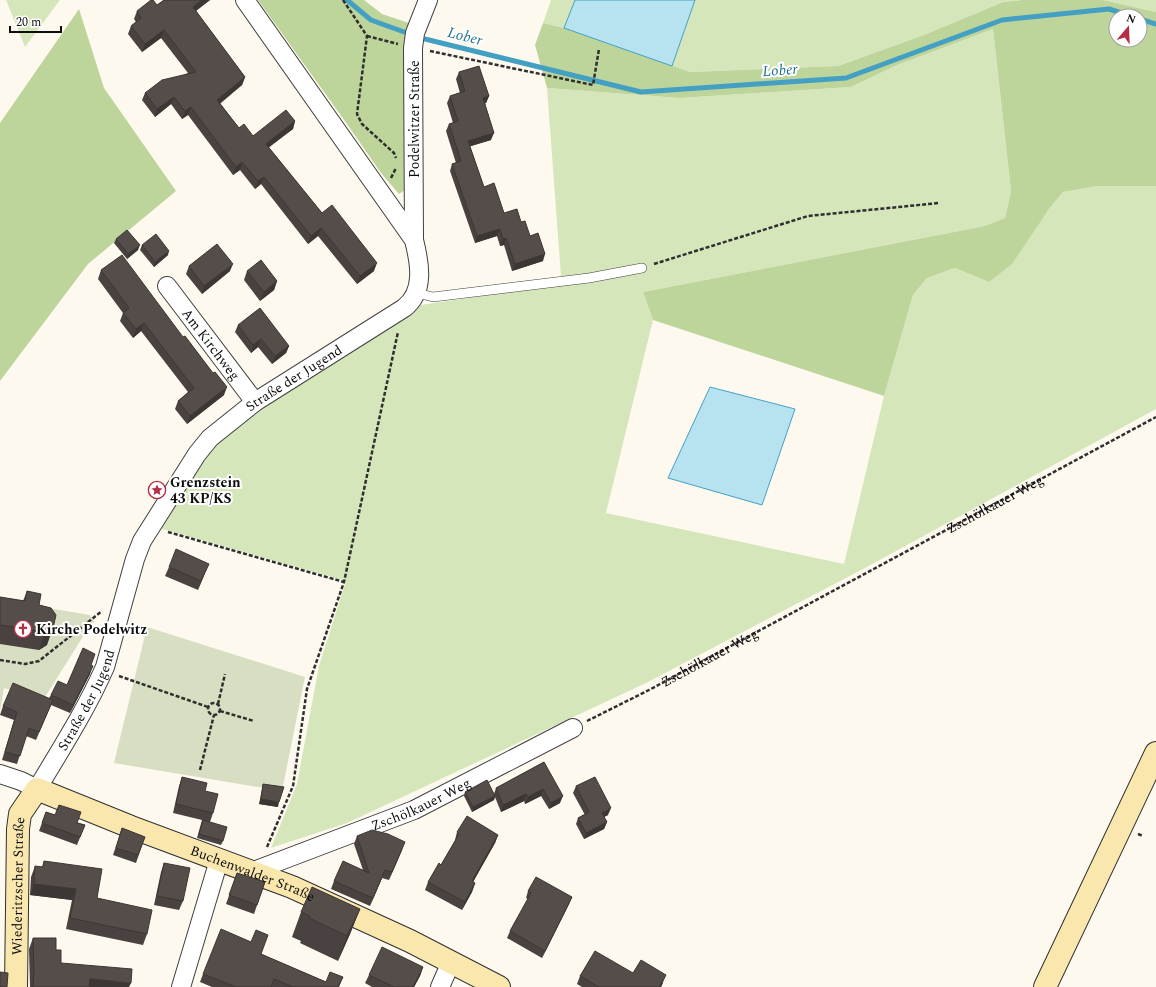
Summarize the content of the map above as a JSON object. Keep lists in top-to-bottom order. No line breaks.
{"streets":{"street":["Podelwitzer Straße","Am Kirchweg","Straße der Jugend","Zschölkauer Weg","Buchenwalder Straße","Wiederitzscher Straße"]},"crossings":[["Am Kirchweg","Straße der Jugend"],["Straße der Jugend","Buchenwalder Straße"],["Straße der Jugend","Wiederitzscher Straße"],["Zschölkauer Weg","Buchenwalder Straße"],["Buchenwalder Straße","Wiederitzscher Straße"]],"water":["Lober"],"places":{"place":["Grenzstein 43 KP/KS"],"church":["Kirche Podelwitz"]},"scale_bar":"20 m","north":"top"}
